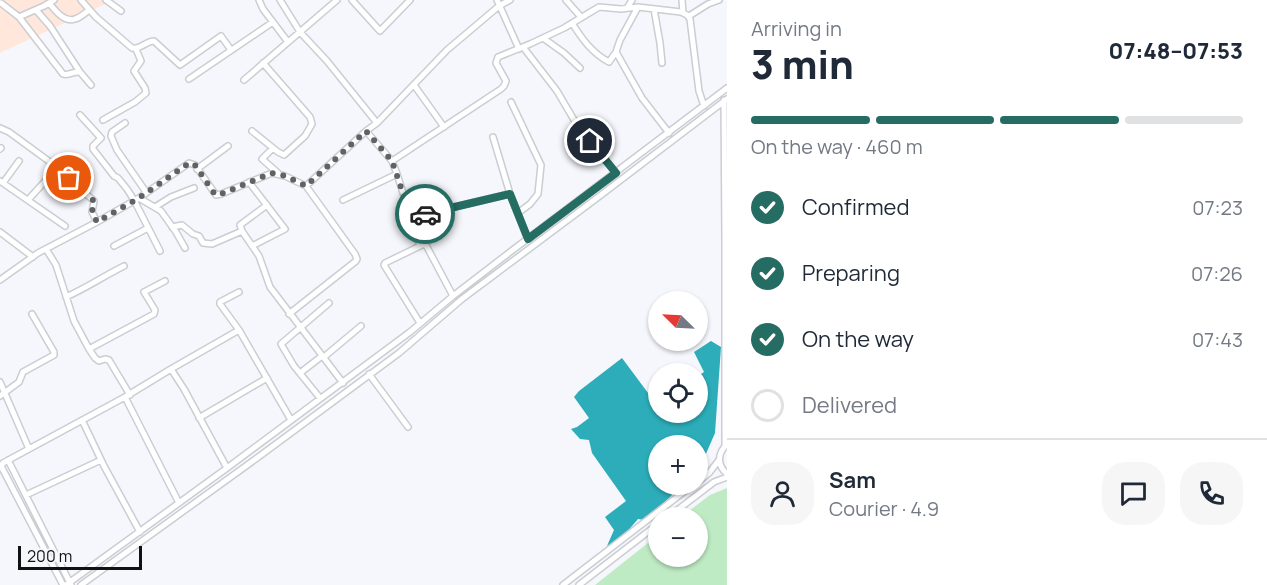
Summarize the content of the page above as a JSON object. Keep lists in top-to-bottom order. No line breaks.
{"scale_bar":"200 m","north":"top left","page":{"heading":["3 min","Arriving in","07:48–07:53"],"panel":["Sam","Courier · 4.9"],"bar":"On the way · 460 m","list":[["Confirmed","07:23"],["Preparing","07:26"],["On the way","07:43"],"Delivered"],"map_buttons":["+","−"],"scale":"200 m"}}
